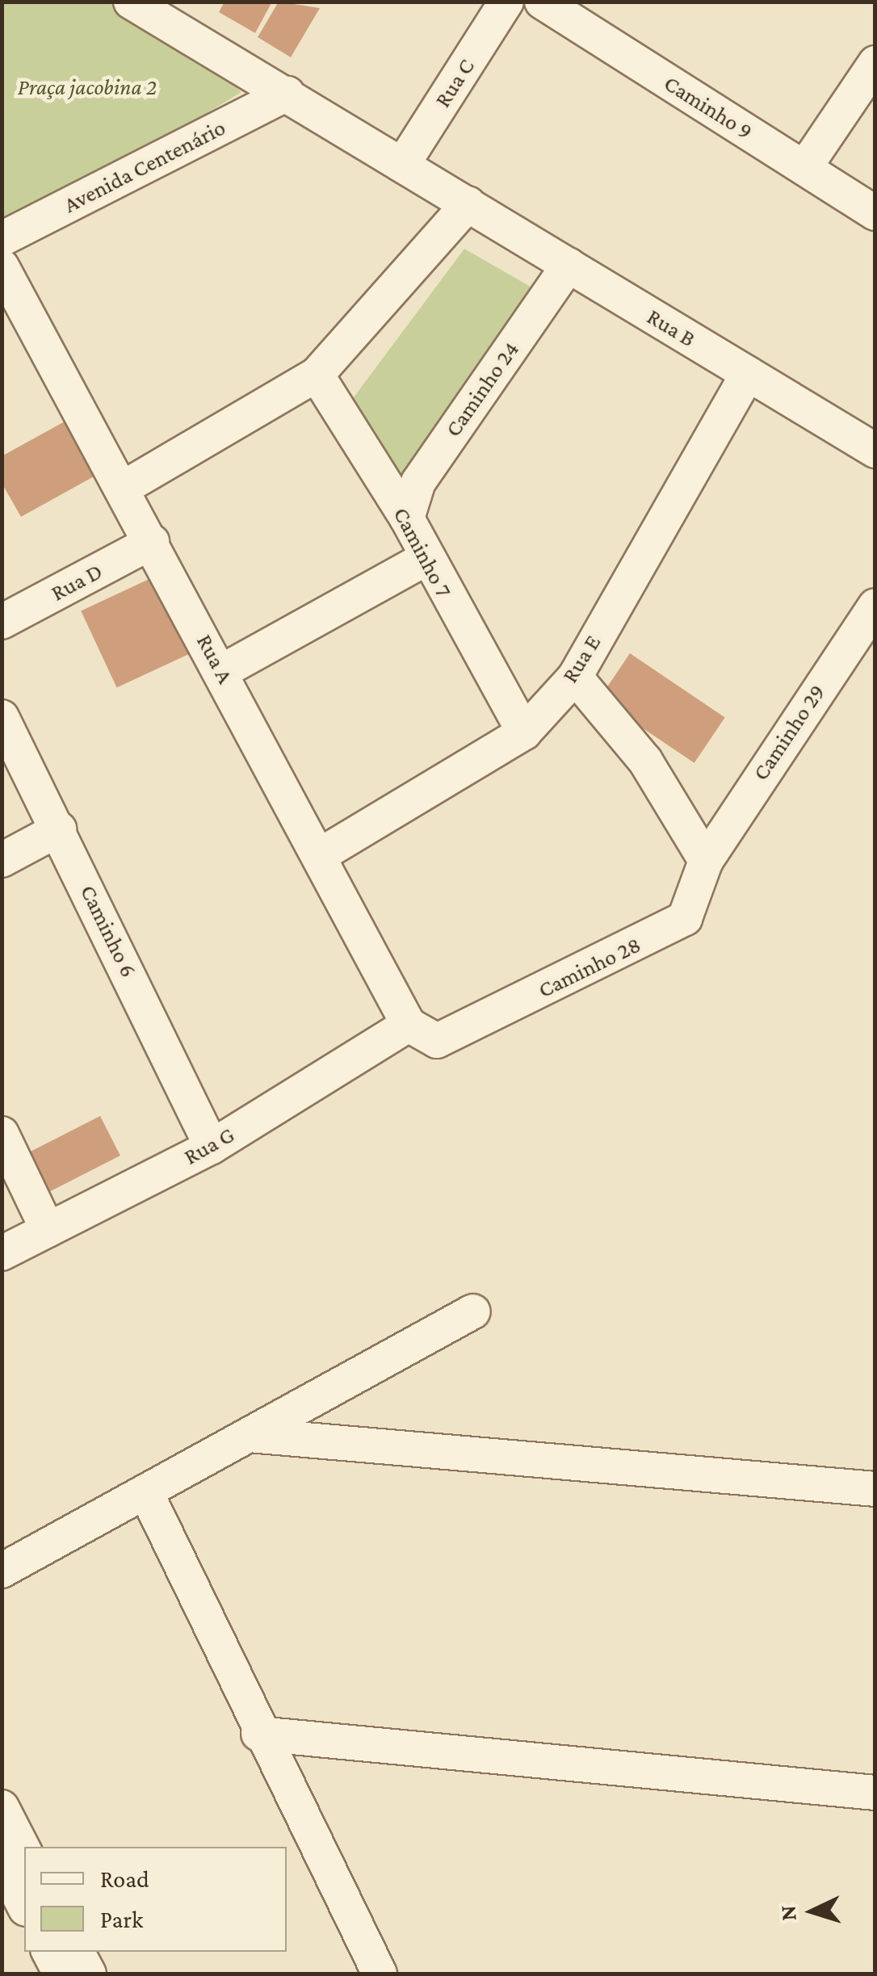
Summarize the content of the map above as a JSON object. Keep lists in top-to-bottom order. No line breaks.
{"streets":{"street":["Rua C","Caminho 9","Avenida Centenário","Rua B","Caminho 24","Caminho 7","Rua D","Rua A","Rua E","Caminho 29","Caminho 6","Caminho 28","Rua G"]},"crossings":[["Rua C","Rua B"],["Avenida Centenário","Rua B"],["Rua B","Caminho 24"],["Rua B","Rua E"],["Caminho 24","Caminho 7"],["Caminho 7","Rua E"],["Rua D","Rua A"],["Rua A","Rua E"],["Rua A","Caminho 28"],["Rua A","Rua G"],["Caminho 29","Caminho 28"],["Caminho 6","Rua G"],["Caminho 28","Rua G"]],"parks":["Praça jacobina 2"],"legend":["Road","Park"],"north":"left"}
